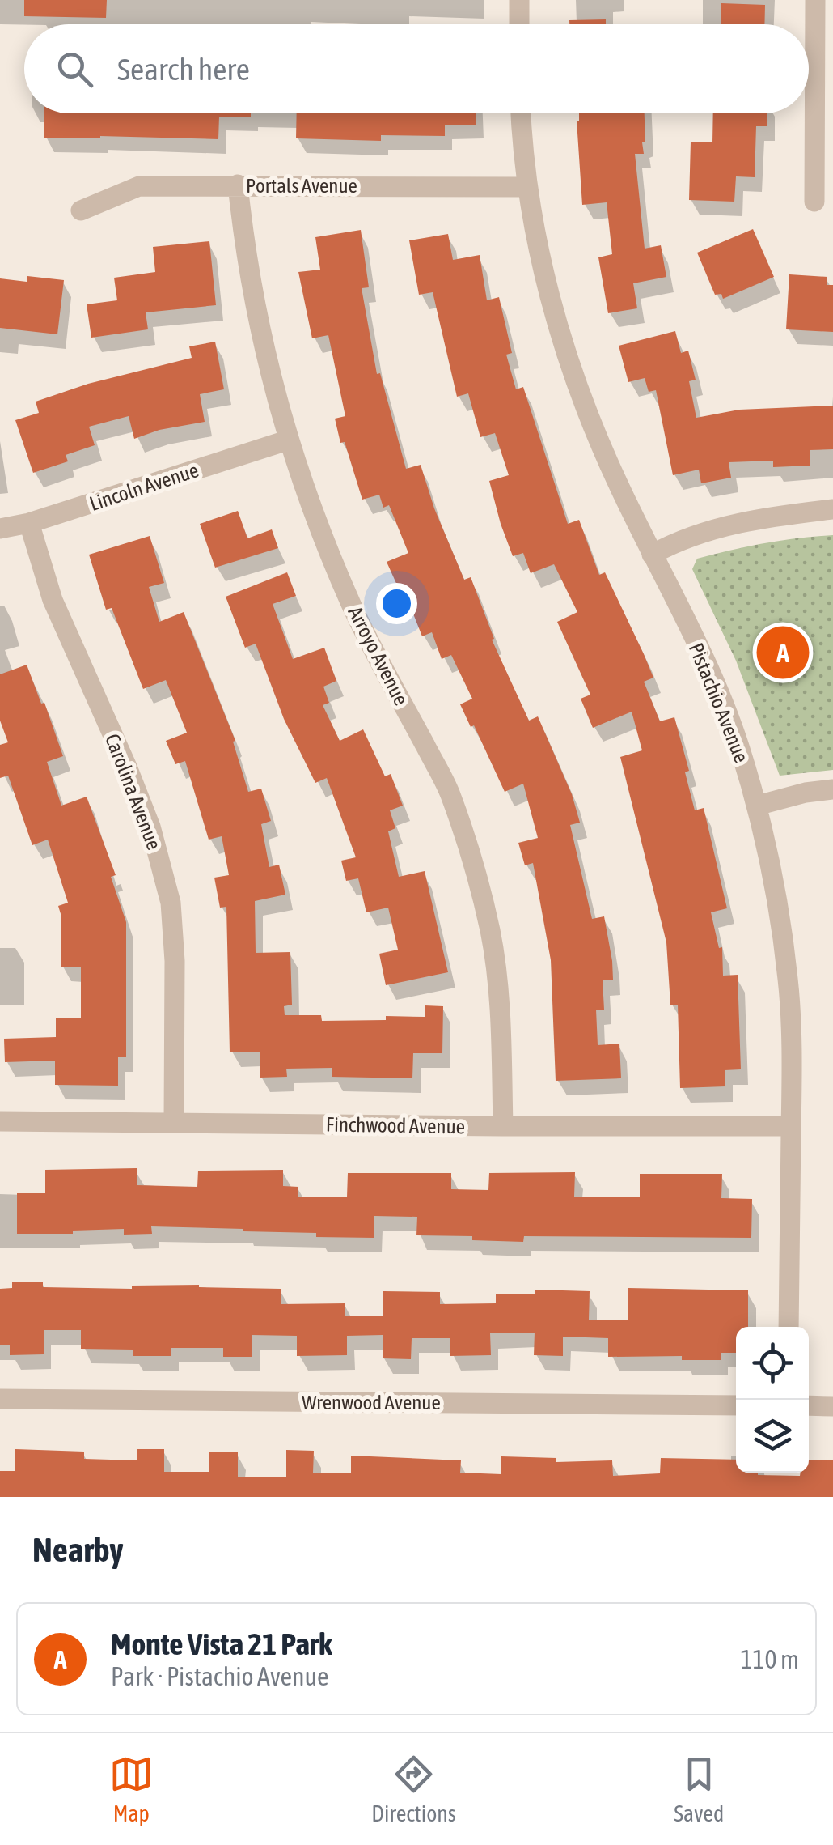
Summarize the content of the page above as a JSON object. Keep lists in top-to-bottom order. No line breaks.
{"streets":{"street":["Portals Avenue","Lincoln Avenue","Arroyo Avenue","Pistachio Avenue","Carolina Avenue","Finchwood Avenue","Wrenwood Avenue"]},"crossings":[["Portals Avenue","Arroyo Avenue"],["Portals Avenue","Pistachio Avenue"],["Lincoln Avenue","Arroyo Avenue"],["Lincoln Avenue","Carolina Avenue"],["Arroyo Avenue","Finchwood Avenue"],["Pistachio Avenue","Finchwood Avenue"],["Carolina Avenue","Finchwood Avenue"]],"page":{"search":"Search here","pins":"A","heading":"Nearby","list":[{"mark":"A","name":"Monte Vista 21 Park","note":"Park · Pistachio Avenue","value":"110 m"}],"nav":["Map","Directions","Saved"]}}
